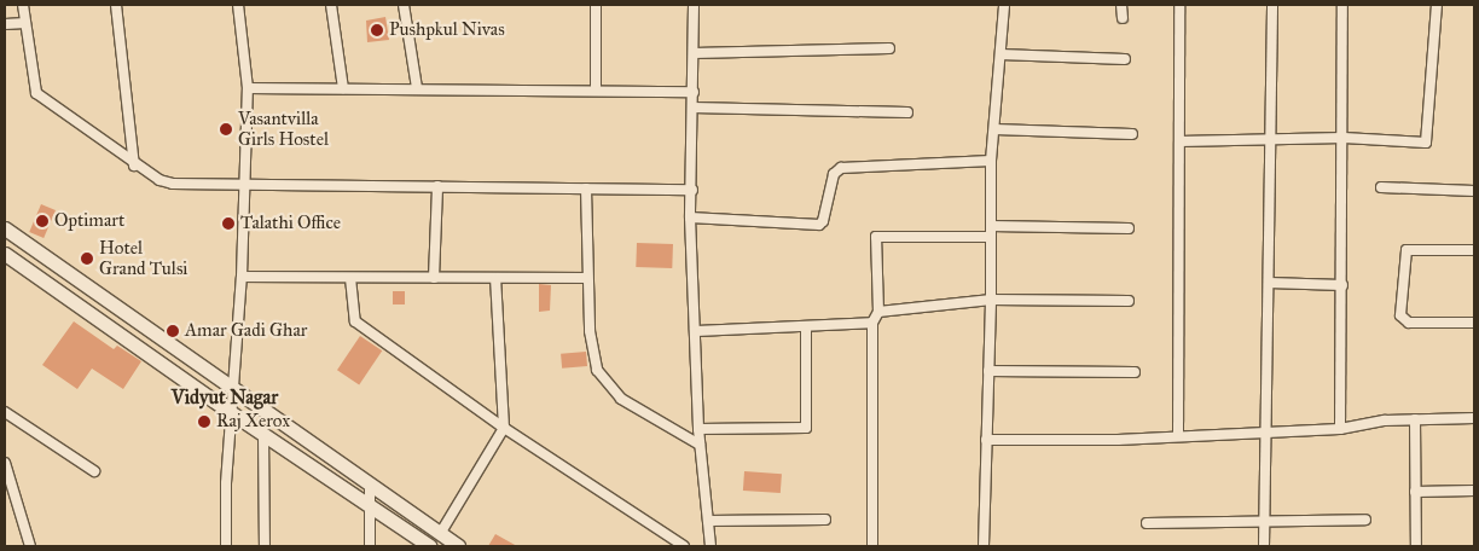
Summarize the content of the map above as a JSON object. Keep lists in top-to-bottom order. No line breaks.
{"districts":["Vidyut Nagar"],"places":["Pushpkul Nivas","Vasantvilla Girls Hostel","Optimart","Talathi Office","Hotel Grand Tulsi","Amar Gadi Ghar","Raj Xerox"]}
